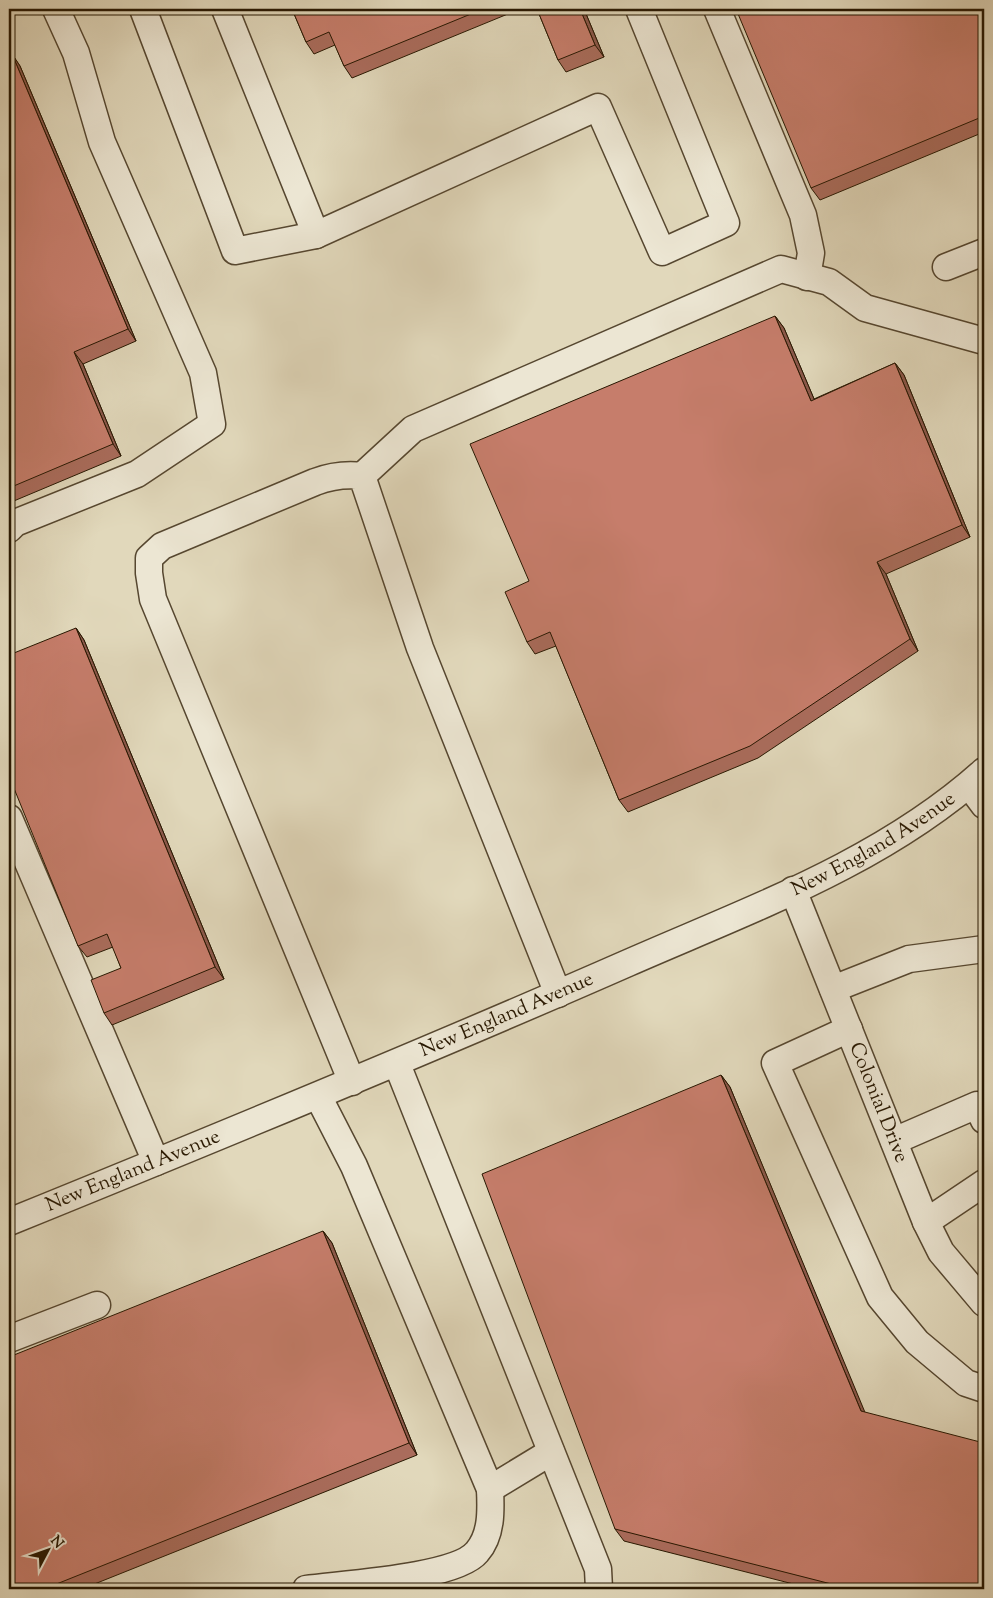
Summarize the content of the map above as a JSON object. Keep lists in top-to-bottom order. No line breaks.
{"streets":{"street":["New England Avenue","Colonial Drive"]},"crossings":[["New England Avenue","Colonial Drive"]],"north":"top right"}
